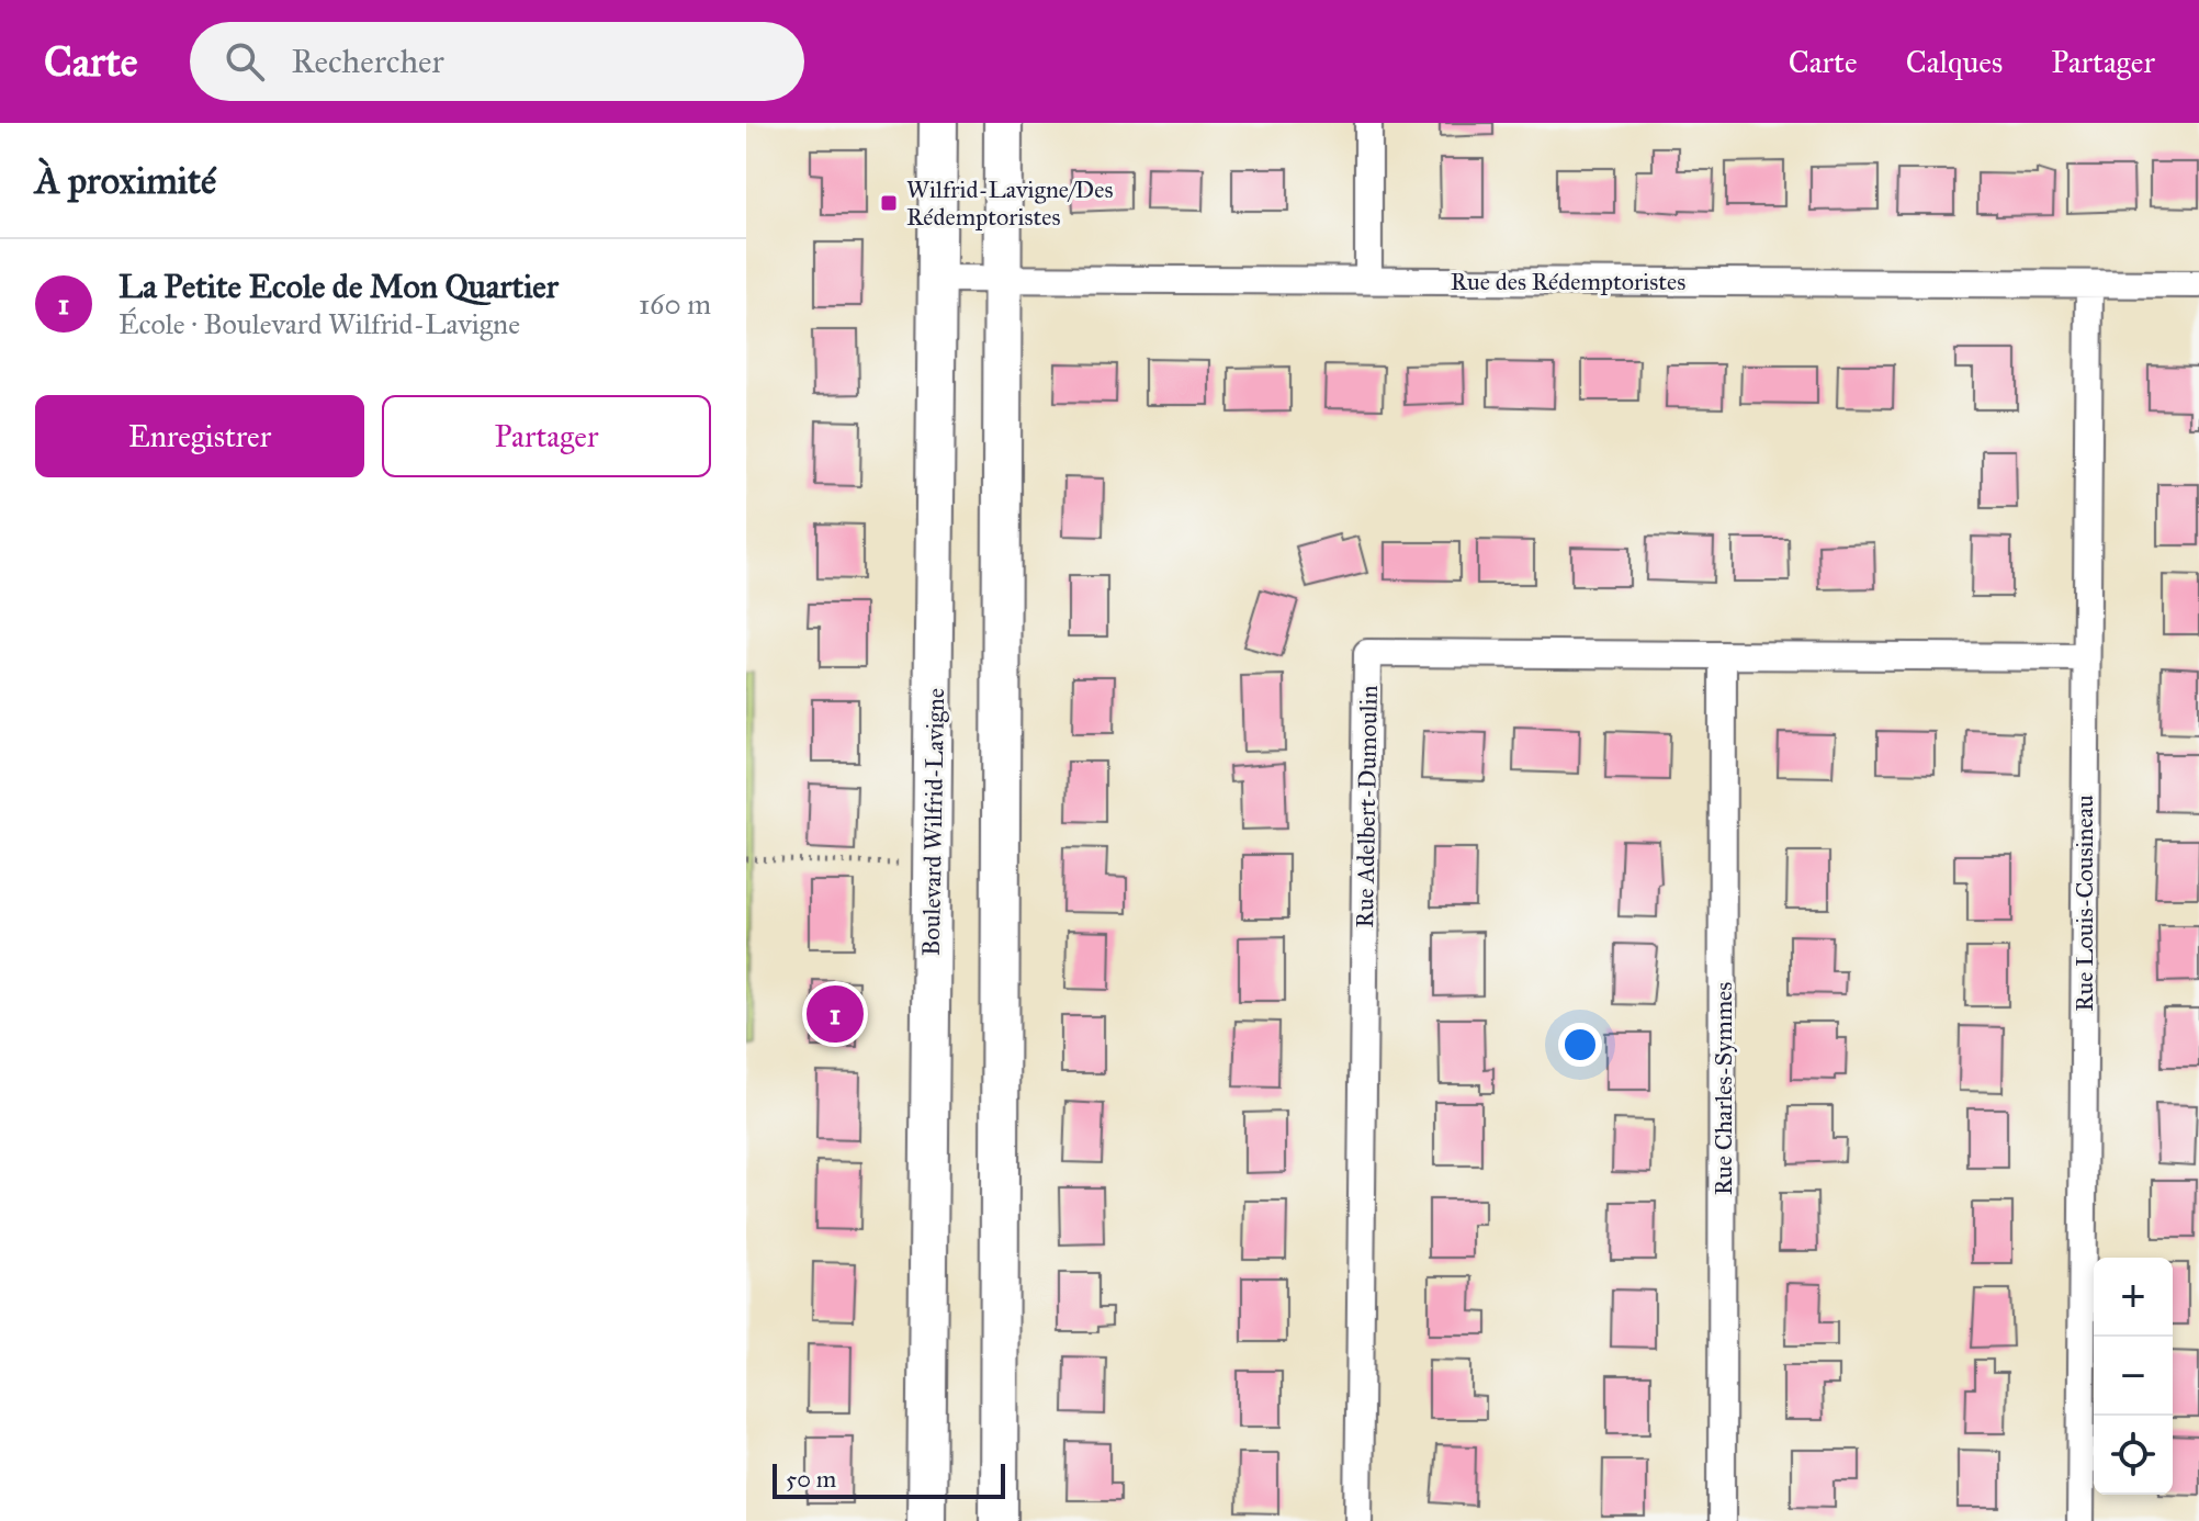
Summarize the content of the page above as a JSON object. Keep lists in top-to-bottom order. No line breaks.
{"streets":{"main road":["Boulevard Wilfrid-Lavigne"],"street":["Rue des Rédemptoristes","Rue Adelbert-Dumoulin","Rue Louis-Cousineau","Rue Charles-Symmes"]},"crossings":[["Rue des Rédemptoristes","Boulevard Wilfrid-Lavigne"],["Rue des Rédemptoristes","Rue Louis-Cousineau"],["Rue Adelbert-Dumoulin","Rue Louis-Cousineau"],["Rue Adelbert-Dumoulin","Rue Charles-Symmes"]],"places":{"transit":["Wilfrid-Lavigne/Des Rédemptoristes"]},"scale_bar":"50 m","page":{"header":"Carte","search":"Rechercher","nav":["Carte","Calques","Partager"],"heading":"À proximité","list":[{"mark":"1","name":"La Petite Ecole de Mon Quartier","note":"École · Boulevard Wilfrid-Lavigne","value":"160 m"}],"buttons":["Enregistrer","Partager"],"pins":"1","map_buttons":["+","−"],"scale":"50 m"}}
